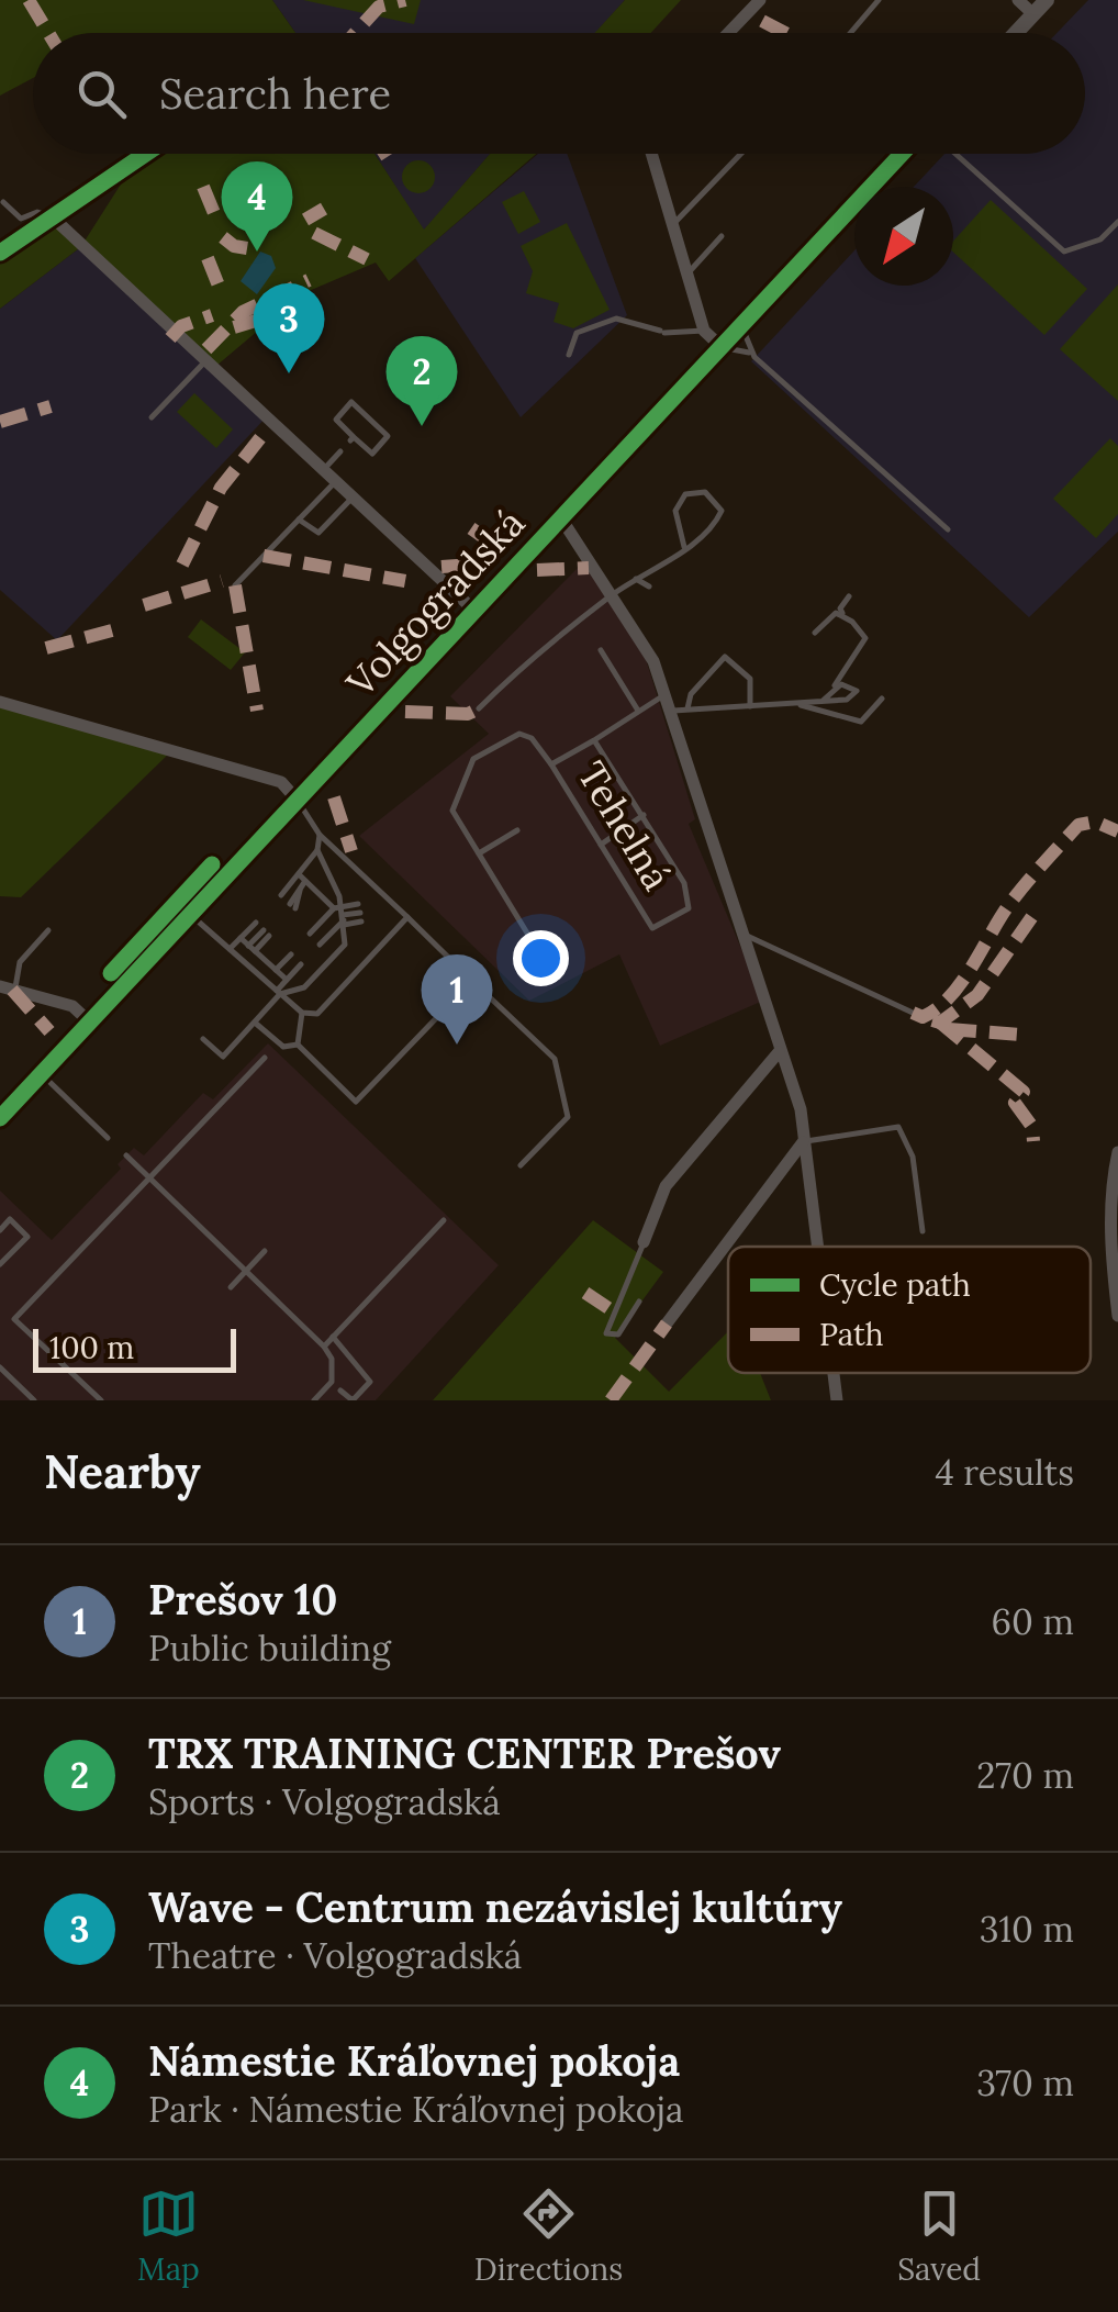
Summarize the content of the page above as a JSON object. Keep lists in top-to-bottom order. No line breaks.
{"streets":{"street":["Volgogradská","Tehelná"]},"crossings":[["Volgogradská","Tehelná"]],"legend":["Cycle path","Path"],"scale_bar":"100 m","north":"bottom left","page":{"search":"Search here","pins":["4","3","2","1"],"scale":"100 m","heading":["Nearby","4 results"],"list":[{"mark":"1","name":"Prešov 10","note":"Public building","value":"60 m"},{"mark":"2","name":"TRX TRAINING CENTER Prešov","note":"Sports · Volgogradská","value":"270 m"},{"mark":"3","name":"Wave - Centrum nezávislej kultúry","note":"Theatre · Volgogradská","value":"310 m"},{"mark":"4","name":"Námestie Kráľovnej pokoja","note":"Park · Námestie Kráľovnej pokoja","value":"370 m"}],"nav":["Map","Directions","Saved"]}}
